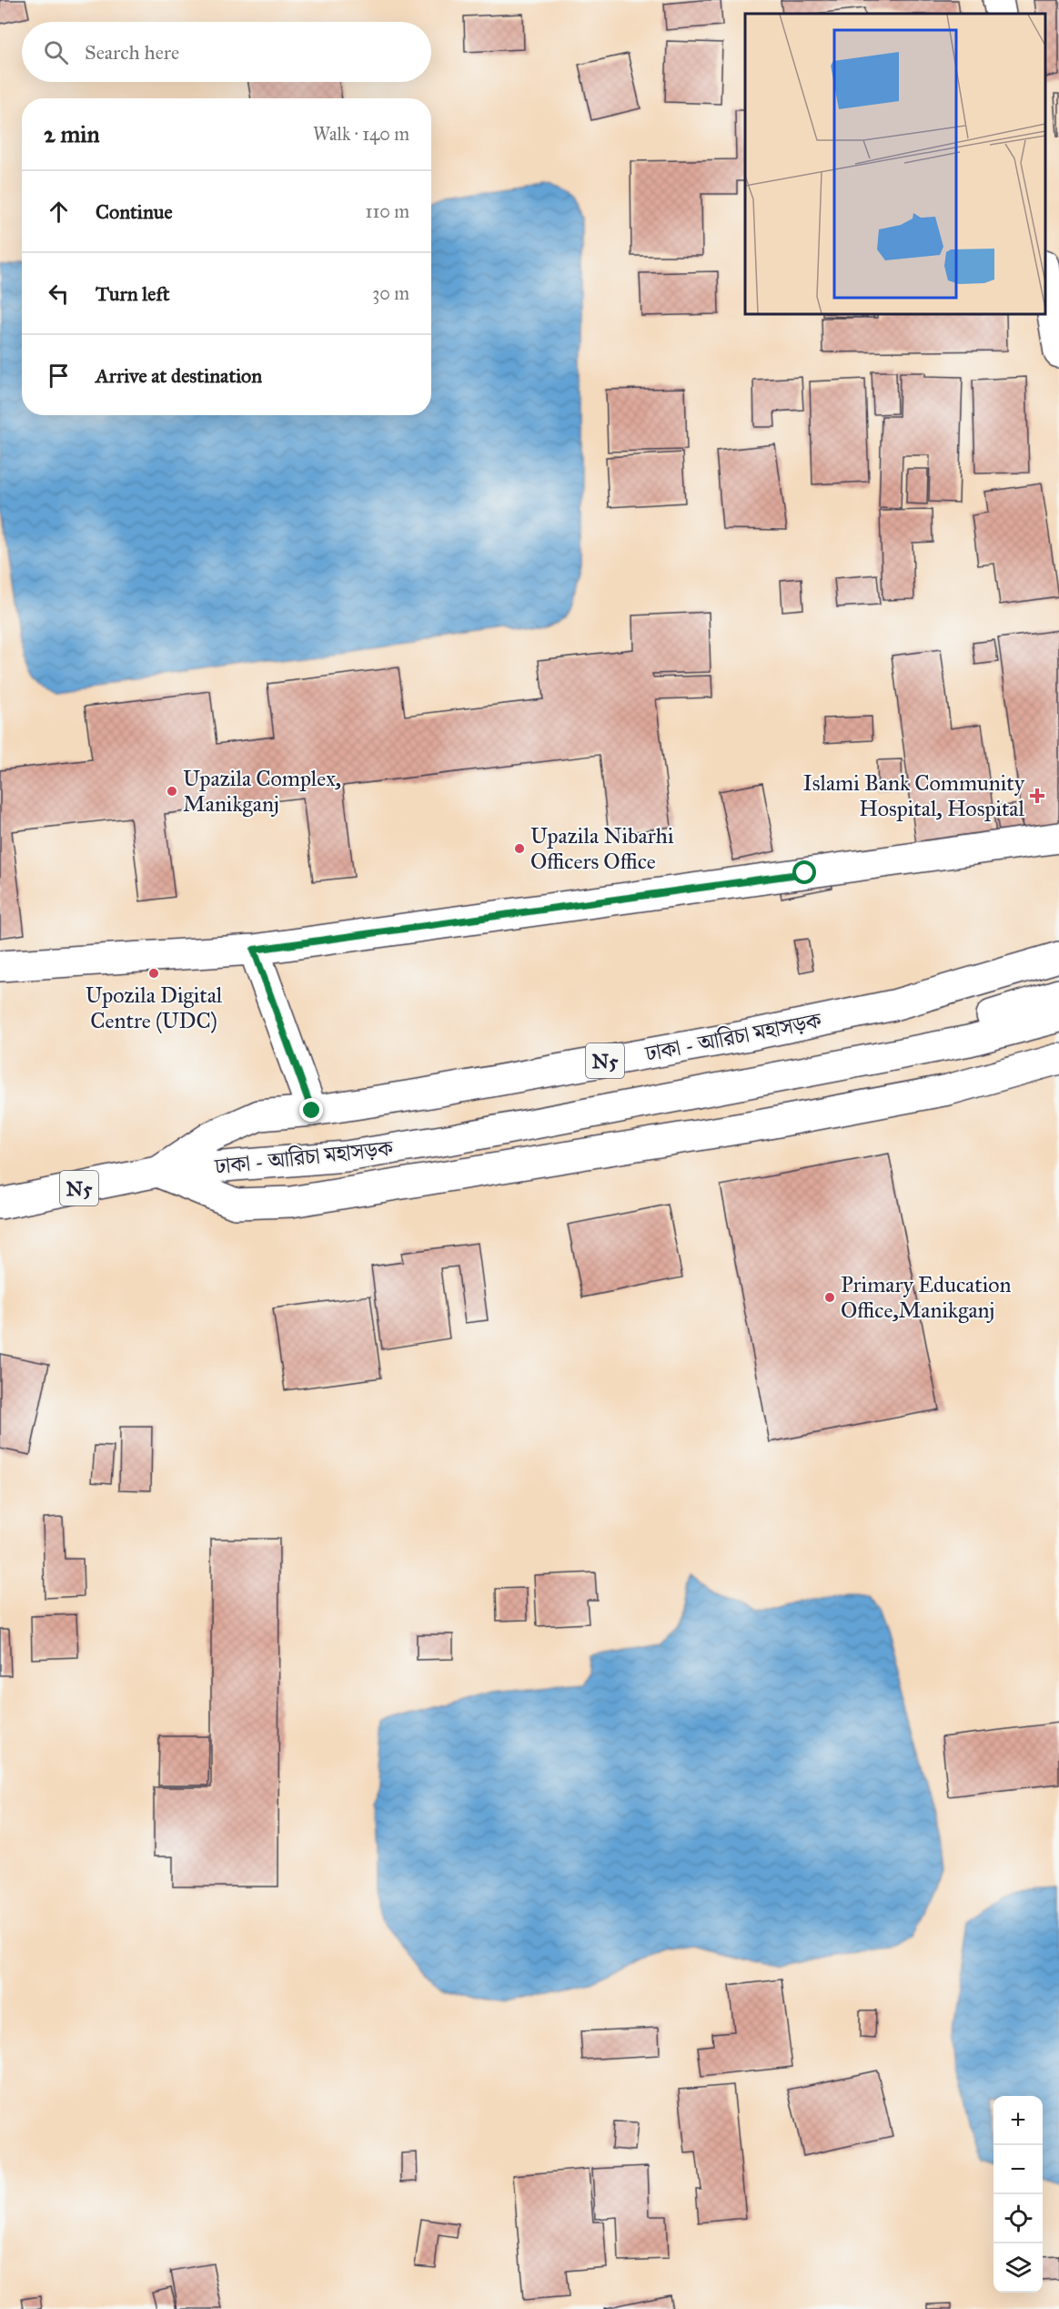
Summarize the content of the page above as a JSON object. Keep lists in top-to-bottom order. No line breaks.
{"streets":{"main road":["ঢাকা - আরিচা মহাসড়ক","N5"]},"crossings":[["ঢাকা - আরিচা মহাসড়ক","N5"]],"places":{"other":["Upazila Complex, Manikganj","Upazila Nibarhi Officers Office","Upozila Digital Centre (UDC)","Primary Education Office,Manikganj"],"health":["Islami Bank Community Hospital, Hospital"]},"page":{"search":"Search here","heading":["2 min","Walk · 140 m"],"list":[["Continue","110 m"],["Turn left","30 m"],"Arrive at destination"],"map_buttons":["+","−"]}}
